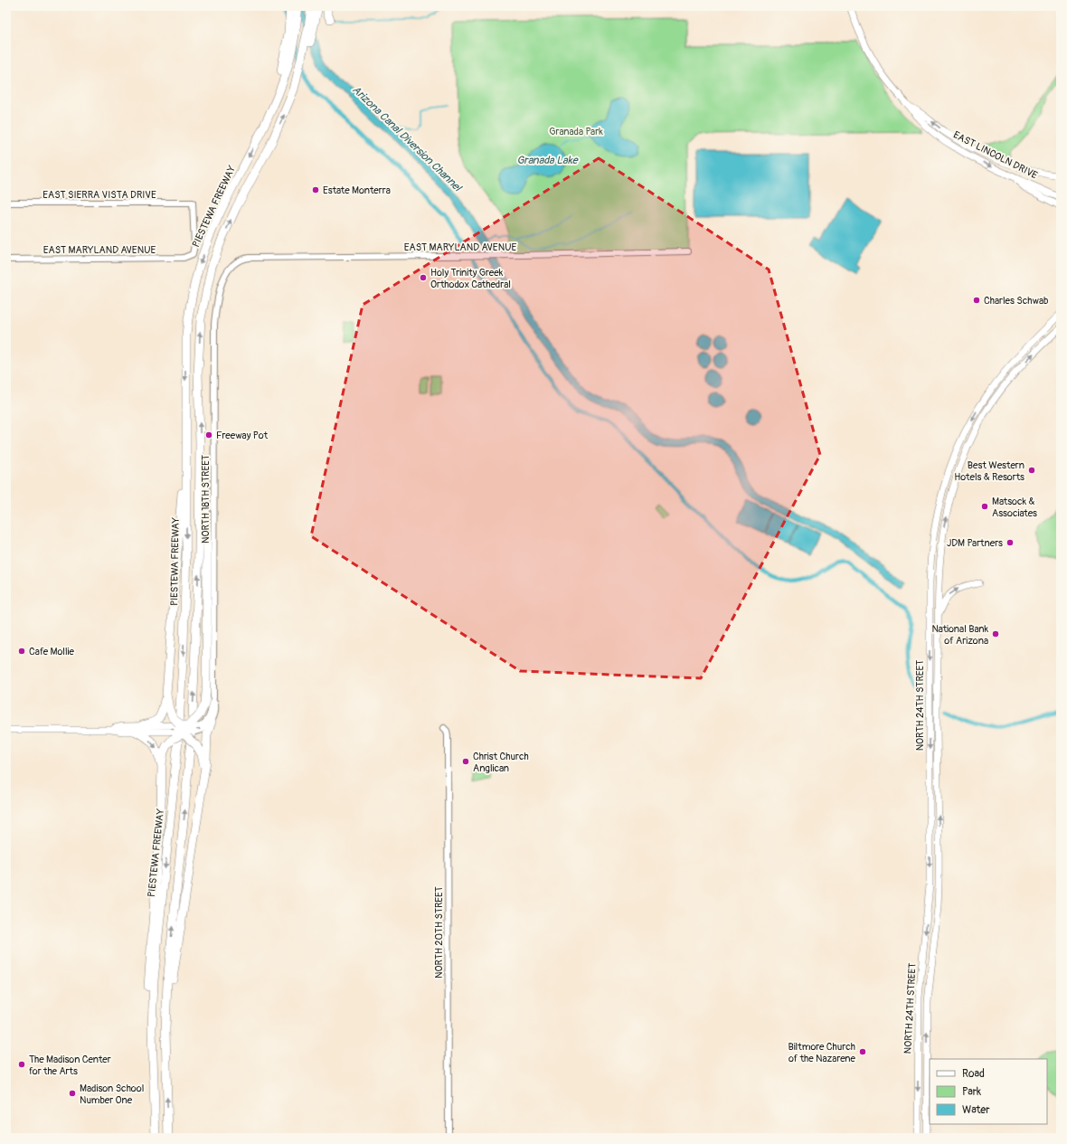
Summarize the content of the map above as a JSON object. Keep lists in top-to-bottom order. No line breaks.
{"streets":{"highway":["PIESTEWA FREEWAY"],"main road":["EAST LINCOLN DRIVE","NORTH 24TH STREET"],"street":["EAST SIERRA VISTA DRIVE","EAST MARYLAND AVENUE","NORTH 18TH STREET","NORTH 20TH STREET"]},"crossings":[["EAST SIERRA VISTA DRIVE","EAST MARYLAND AVENUE"],["EAST MARYLAND AVENUE","NORTH 18TH STREET"]],"water":["Arizona Canal Diversion Channel","Granada Lake"],"parks":["Granada Park"],"places":["Estate Monterra","Holy Trinity Greek Orthodox Cathedral","Charles Schwab","Freeway Pot","Best Western Hotels & Resorts","Matsock & Associates","JDM Partners","National Bank of Arizona","Cafe Mollie","Christ Church Anglican","Biltmore Church of the Nazarene","The Madison Center for the Arts","Madison School Number One"],"legend":["Road","Park","Water"]}
